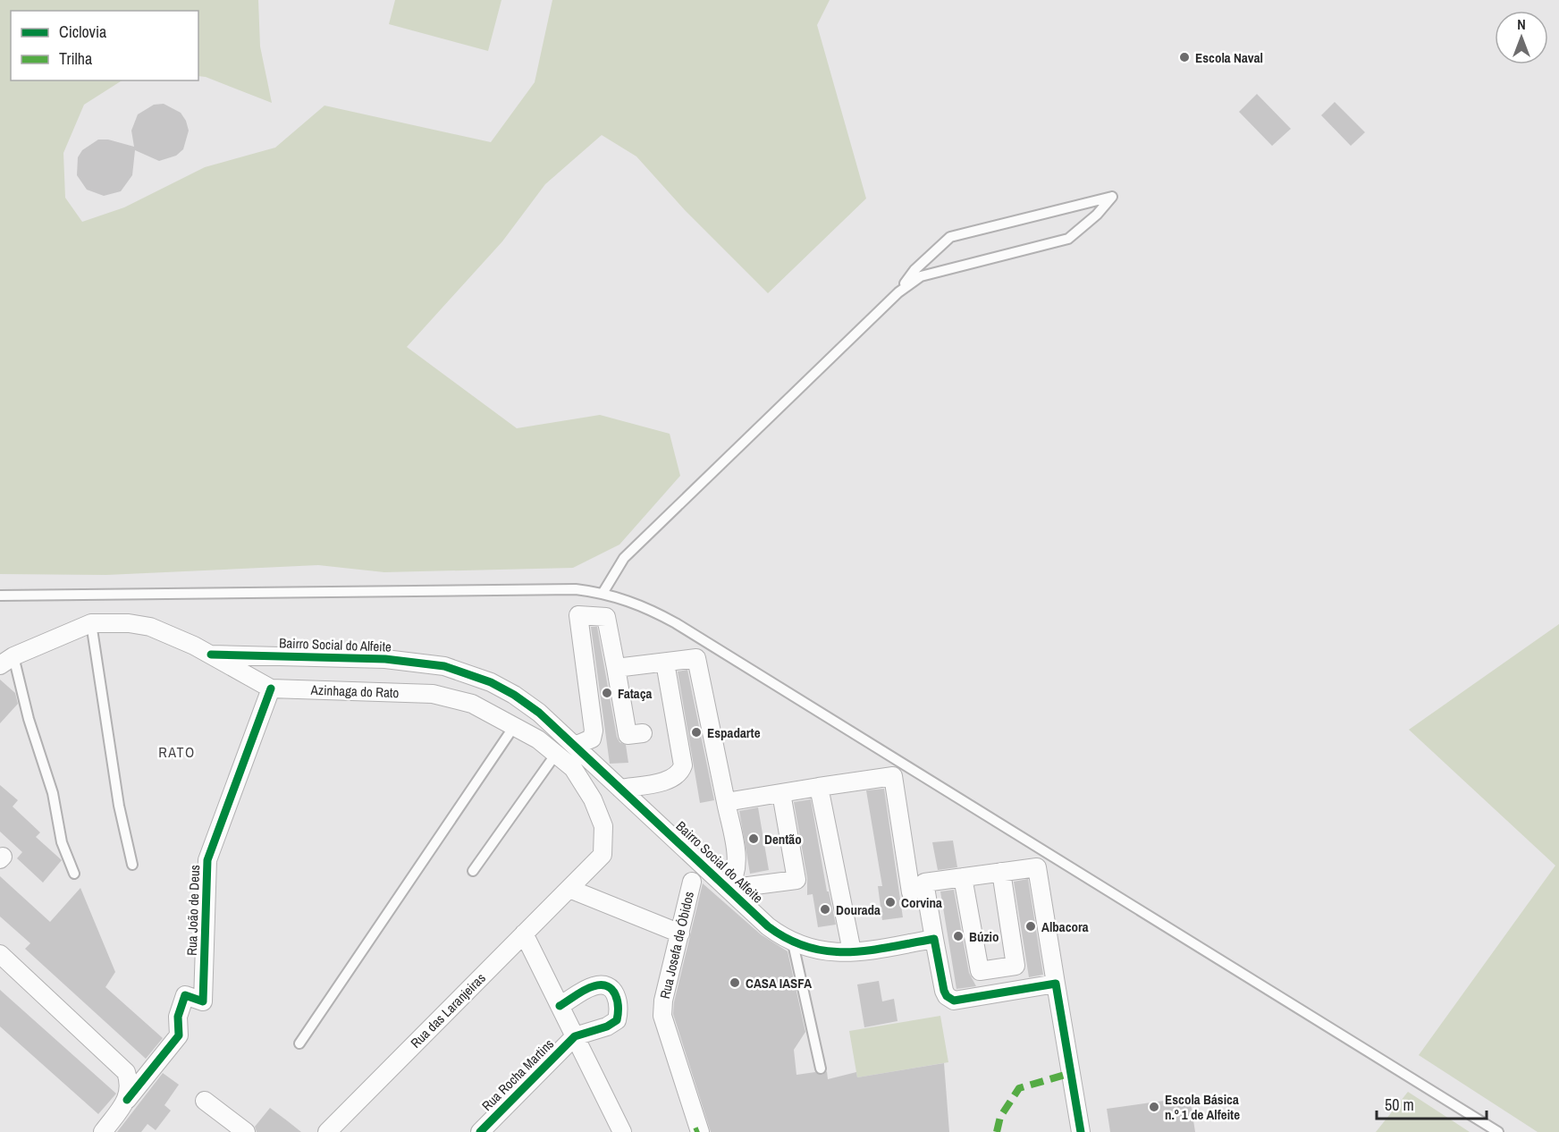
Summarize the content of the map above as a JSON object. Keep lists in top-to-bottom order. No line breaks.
{"streets":{"street":["Bairro Social do Alfeite","Azinhaga do Rato","Rua João de Deus","Rua Josefa de Óbidos","Rua das Laranjeiras","Rua Rocha Martins"]},"crossings":[["Bairro Social do Alfeite","Azinhaga do Rato"],["Azinhaga do Rato","Rua João de Deus"],["Azinhaga do Rato","Rua das Laranjeiras"]],"districts":["RATO"],"places":["Escola Naval","Fataça","Espadarte","Dentão","Corvina","Dourada","Albacora","Búzio","CASA IASFA","Escola Básica n.º 1 de Alfeite"],"legend":["Ciclovia","Trilha"],"scale_bar":"50 m","north":"top"}
